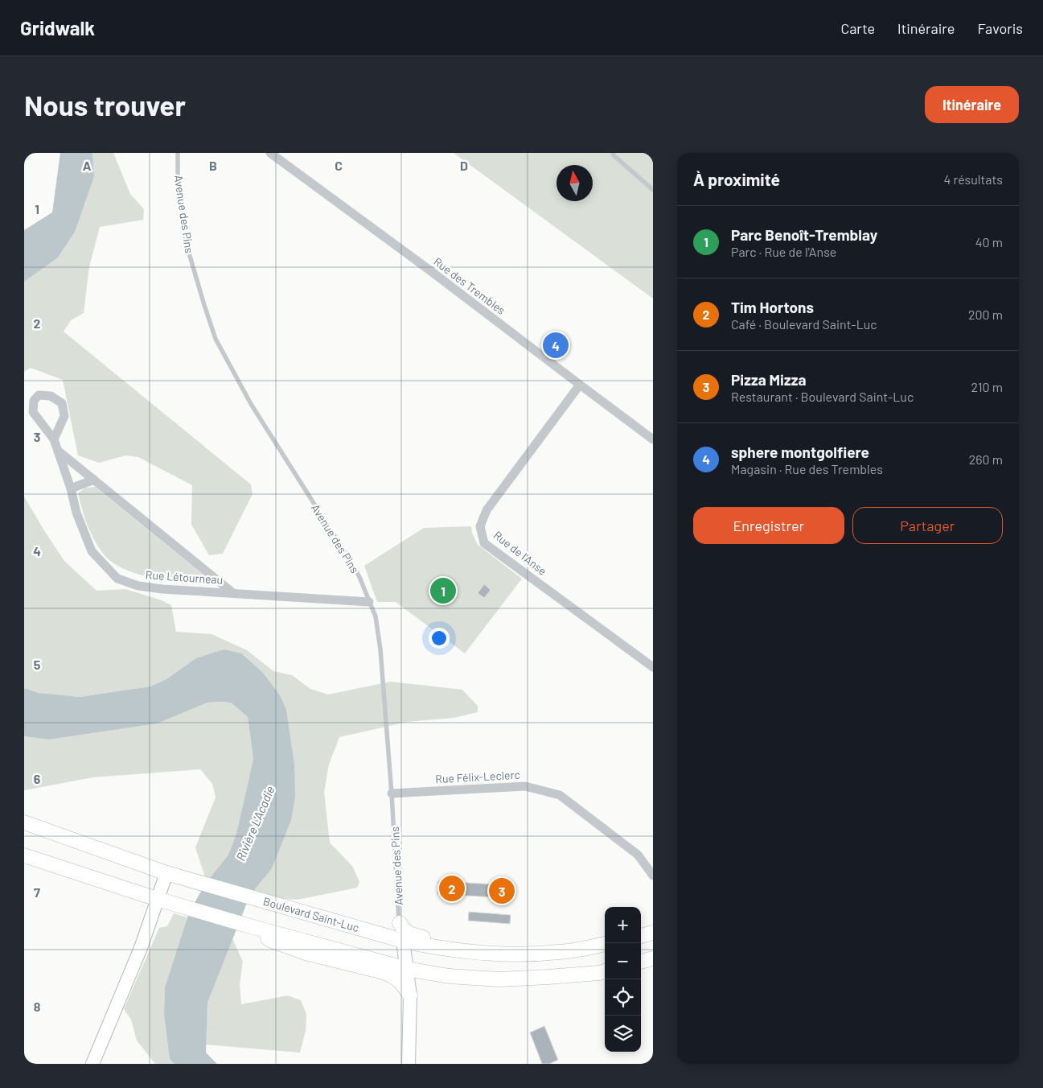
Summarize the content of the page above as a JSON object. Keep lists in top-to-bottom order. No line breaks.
{"streets":{"main road":["Boulevard Saint-Luc"],"street":["Rue des Trembles","Rue de l'Anse","Rue Létourneau","Rue Félix-Leclerc"],"lane":["Avenue des Pins"]},"crossings":[["Avenue des Pins","Rue Létourneau"],["Avenue des Pins","Rue Félix-Leclerc"],["Avenue des Pins","Boulevard Saint-Luc"],["Rue des Trembles","Rue de l'Anse"]],"water":["Rivière L'Acadie"],"north":"top","page":{"header":"Gridwalk","nav":["Carte","Itinéraire","Favoris"],"buttons":["Itinéraire",["Enregistrer","Partager"]],"title":"Nous trouver","heading":["À proximité","4 résultats"],"list":[{"mark":"1","name":"Parc Benoît-Tremblay","note":"Parc · Rue de l'Anse","value":"40 m"},{"mark":"2","name":"Tim Hortons","note":"Café · Boulevard Saint-Luc","value":"200 m"},{"mark":"3","name":"Pizza Mizza","note":"Restaurant · Boulevard Saint-Luc","value":"210 m"},{"mark":"4","name":"sphere montgolfiere","note":"Magasin · Rue des Trembles","value":"260 m"}],"pins":["4","1","2","3"],"map_buttons":["+","−"]},"grid":{"columns":["A","B","C","D"],"rows":["1","2","3","4","5","6","7","8"]}}
